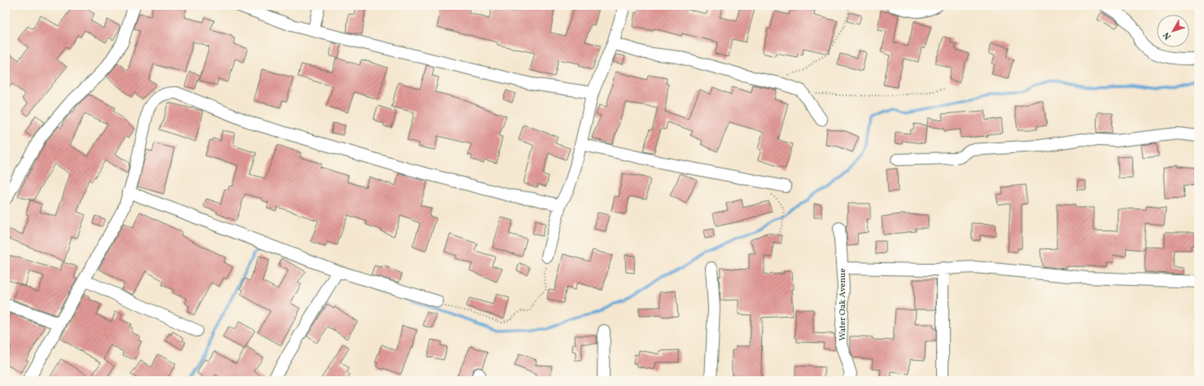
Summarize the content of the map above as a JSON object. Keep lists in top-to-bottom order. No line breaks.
{"streets":{"street":["Water Oak Avenue"]},"north":"bottom left"}
